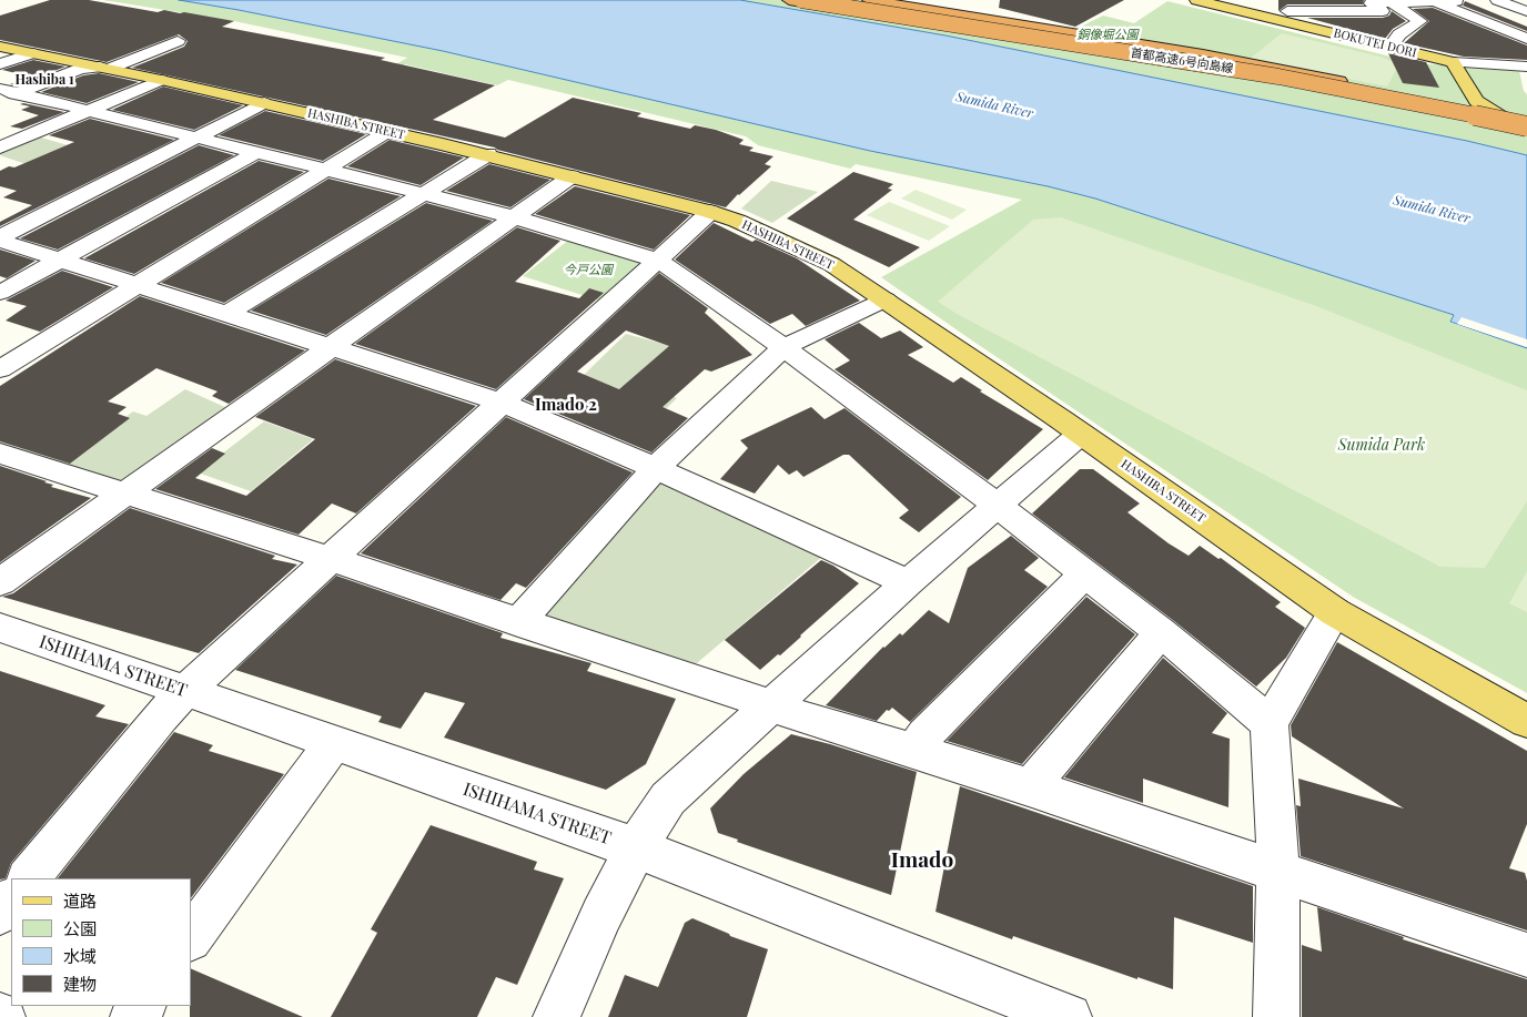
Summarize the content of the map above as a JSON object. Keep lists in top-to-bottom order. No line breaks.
{"streets":{"highway":["首都高速6号向島線"],"main road":["BOKUTEI DORI","HASHIBA STREET"],"street":["ISHIHAMA STREET"]},"districts":["Hashiba 1","Imado 2","Imado"],"water":["Sumida River"],"parks":["銅像堀公園","今戸公園","Sumida Park"],"legend":["道路","公園","水域","建物"]}
